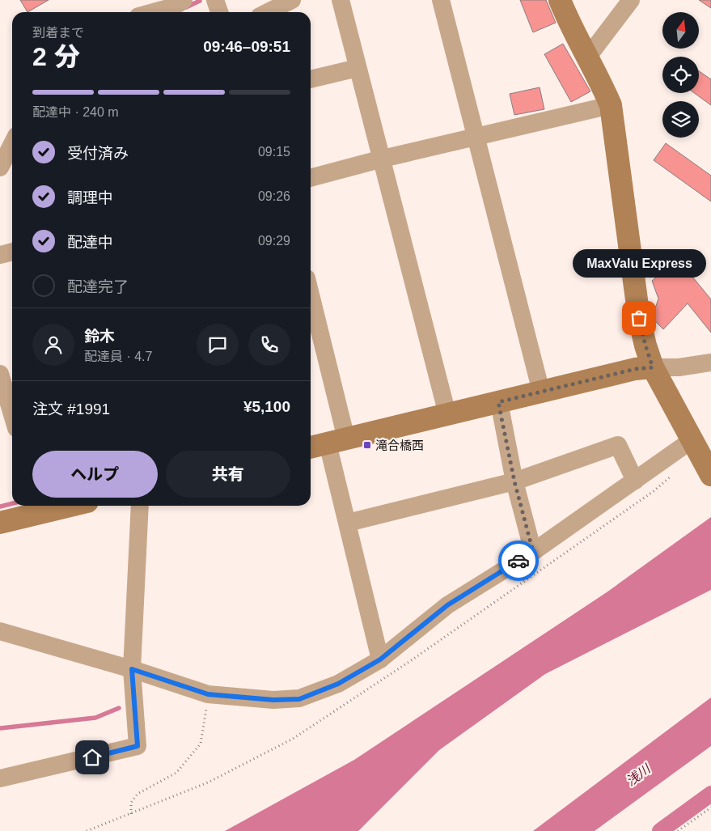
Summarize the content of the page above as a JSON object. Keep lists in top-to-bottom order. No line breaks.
{"water":["浅川"],"places":{"other":["MaxValu Express"],"transit":["滝合橋西"]},"north":"top","page":{"heading":["2 分","到着まで","09:46–09:51"],"panel":["鈴木","配達員 · 4.7","注文 #1991","¥5,100"],"bar":"配達中 · 240 m","list":[["受付済み","09:15"],["調理中","09:26"],["配達中","09:29"],"配達完了"],"bubble":"MaxValu Express","buttons":["ヘルプ","共有"]}}
